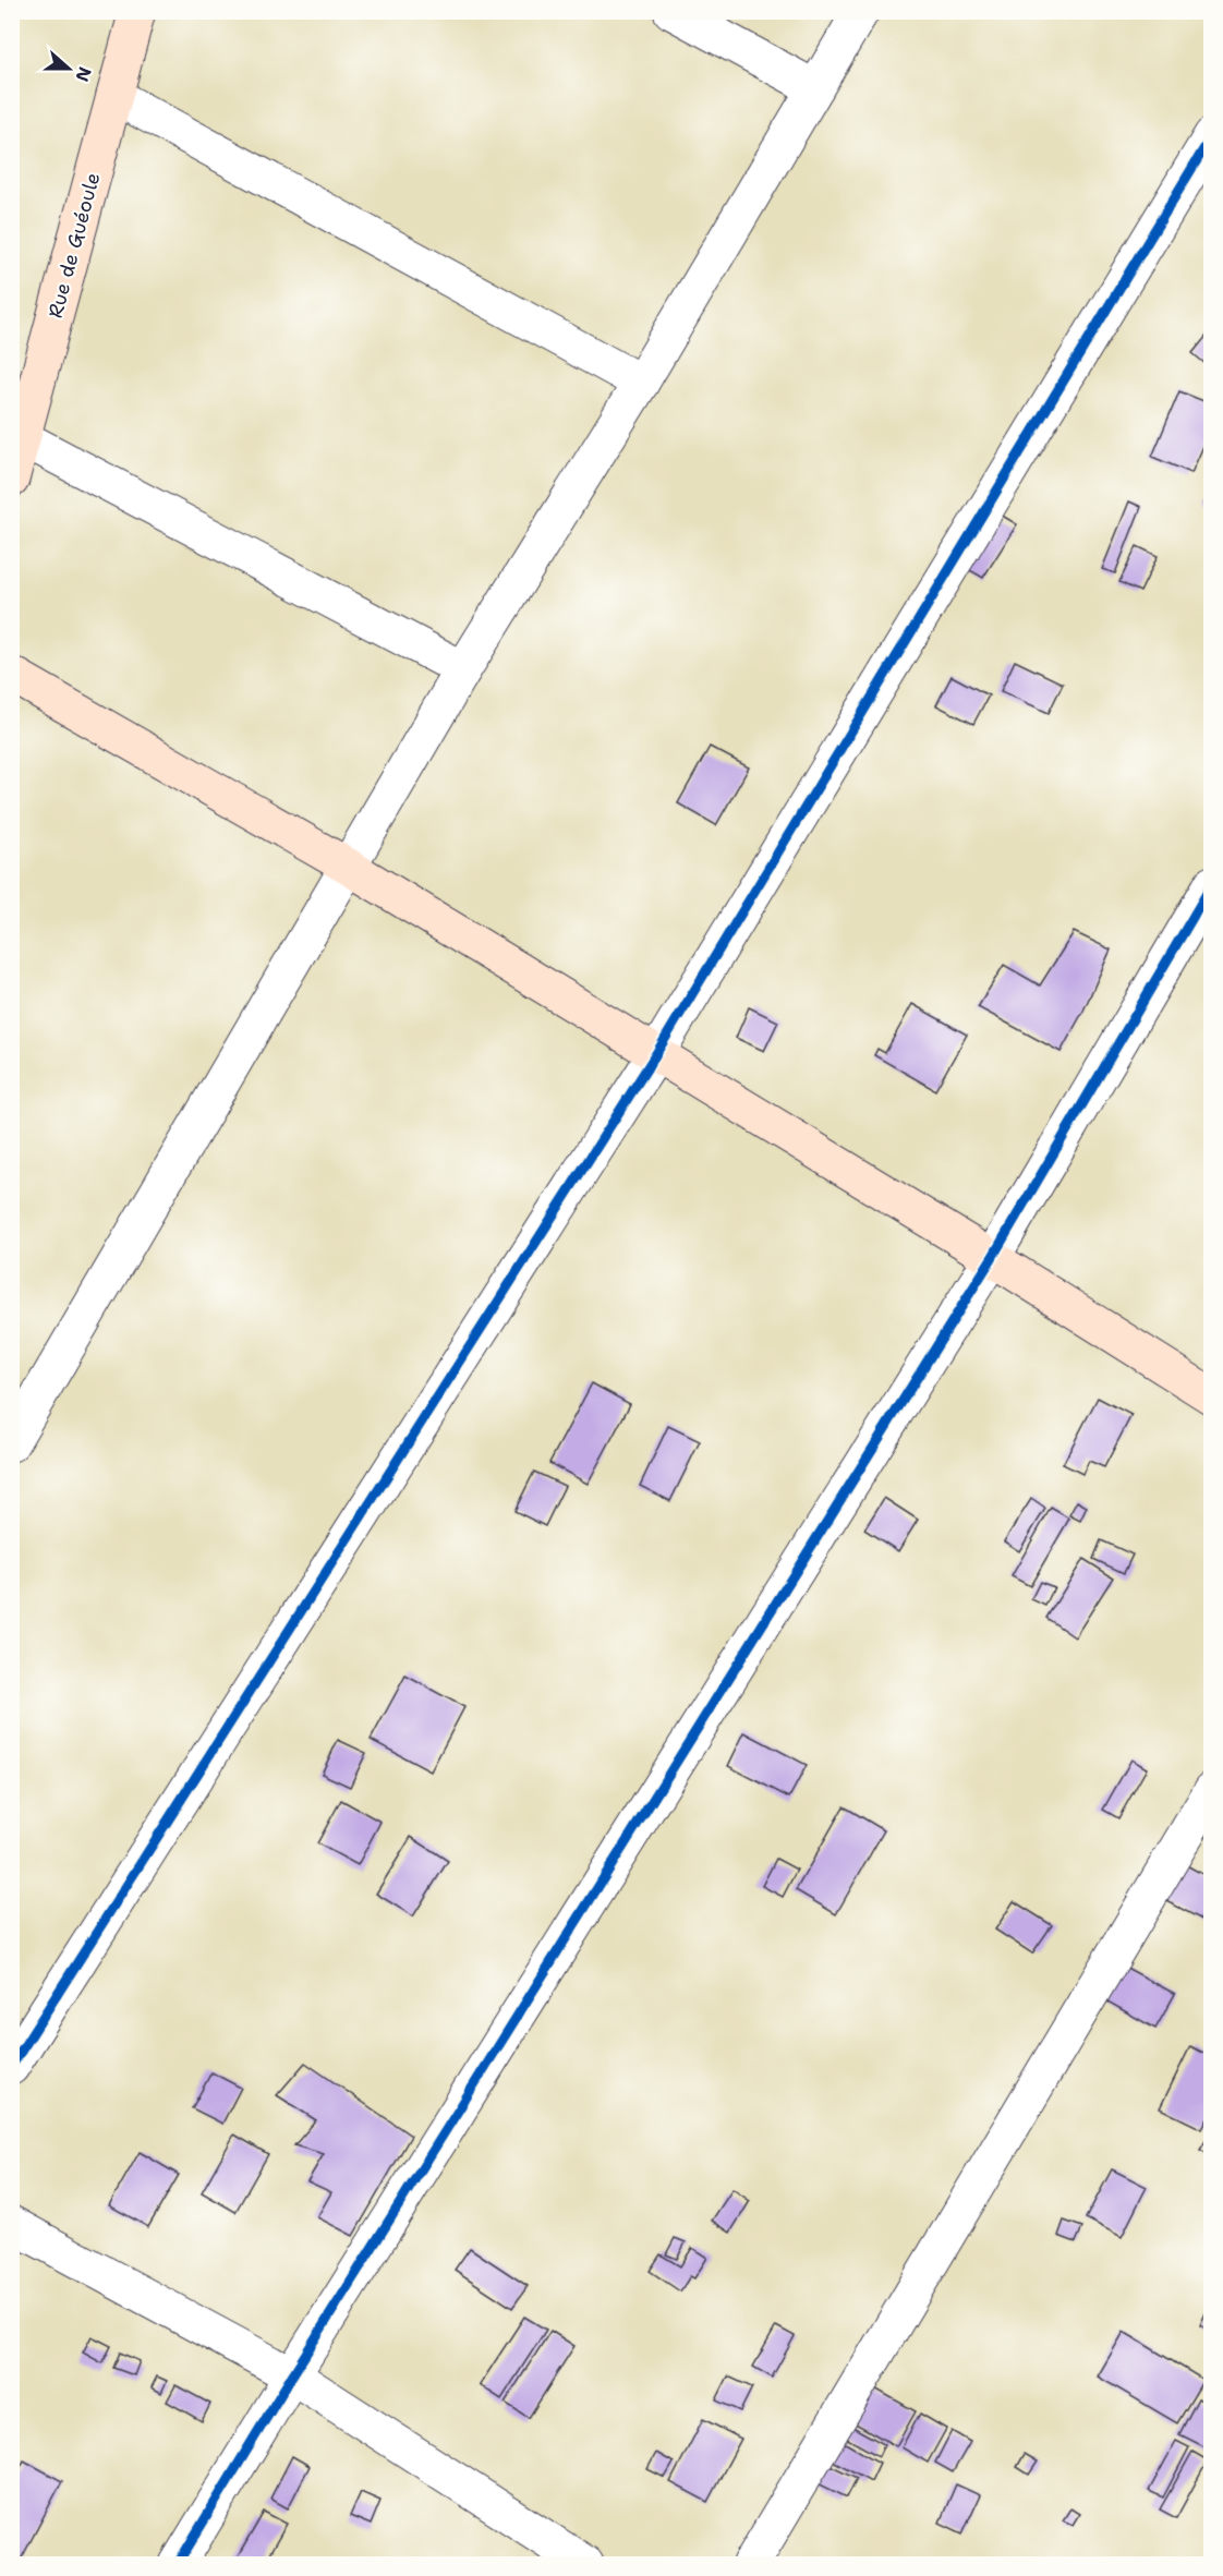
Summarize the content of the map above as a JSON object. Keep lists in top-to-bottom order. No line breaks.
{"streets":{"main road":["Rue de Guéoule"]},"north":"right"}
